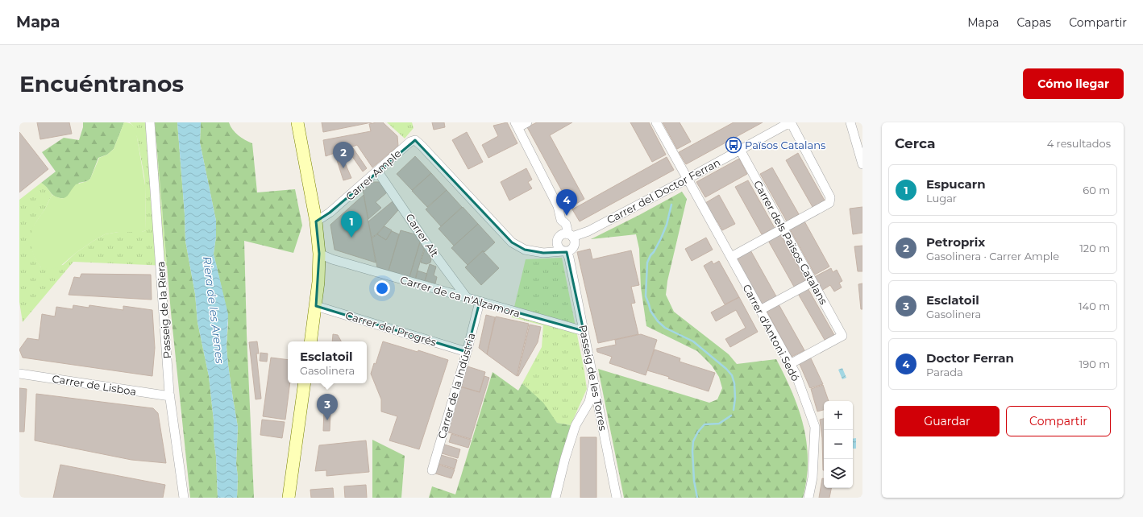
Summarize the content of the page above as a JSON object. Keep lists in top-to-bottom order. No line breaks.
{"streets":{"street":["Carrer Ample","Carrer del Doctor Ferran","Carrer Alt","Carrer dels Països Catalans","Carrer de ca n'Alzamora","Passeig de la Riera","Carrer del Progrés","Carrer d'Antoni Sedó","Passeig de les Torres","Carrer de Lisboa","Carrer de la Indústria"]},"crossings":[["Carrer Ample","Carrer del Doctor Ferran"],["Carrer Ample","Carrer Alt"],["Carrer del Doctor Ferran","Carrer dels Països Catalans"],["Carrer del Doctor Ferran","Carrer d'Antoni Sedó"],["Carrer del Doctor Ferran","Passeig de les Torres"],["Carrer Alt","Carrer de ca n'Alzamora"],["Carrer dels Països Catalans","Carrer d'Antoni Sedó"],["Carrer de ca n'Alzamora","Passeig de les Torres"],["Carrer de ca n'Alzamora","Carrer de la Indústria"],["Passeig de la Riera","Carrer de Lisboa"],["Carrer del Progrés","Carrer de la Indústria"]],"water":["Riera de les Arenes"],"places":{"bus stop":["Països Catalans"]},"page":{"header":"Mapa","nav":["Mapa","Capas","Compartir"],"buttons":["Cómo llegar",["Guardar","Compartir"]],"title":"Encuéntranos","heading":["Cerca","4 resultados"],"pins":["2","4","1","3"],"list":[{"mark":"1","name":"Espucarn","note":"Lugar","value":"60 m"},{"mark":"2","name":"Petroprix","note":"Gasolinera · Carrer Ample","value":"120 m"},{"mark":"3","name":"Esclatoil","note":"Gasolinera","value":"140 m"},{"mark":"4","name":"Doctor Ferran","note":"Parada","value":"190 m"}],"popup":["Esclatoil","Gasolinera"],"map_buttons":["+","−"]}}
